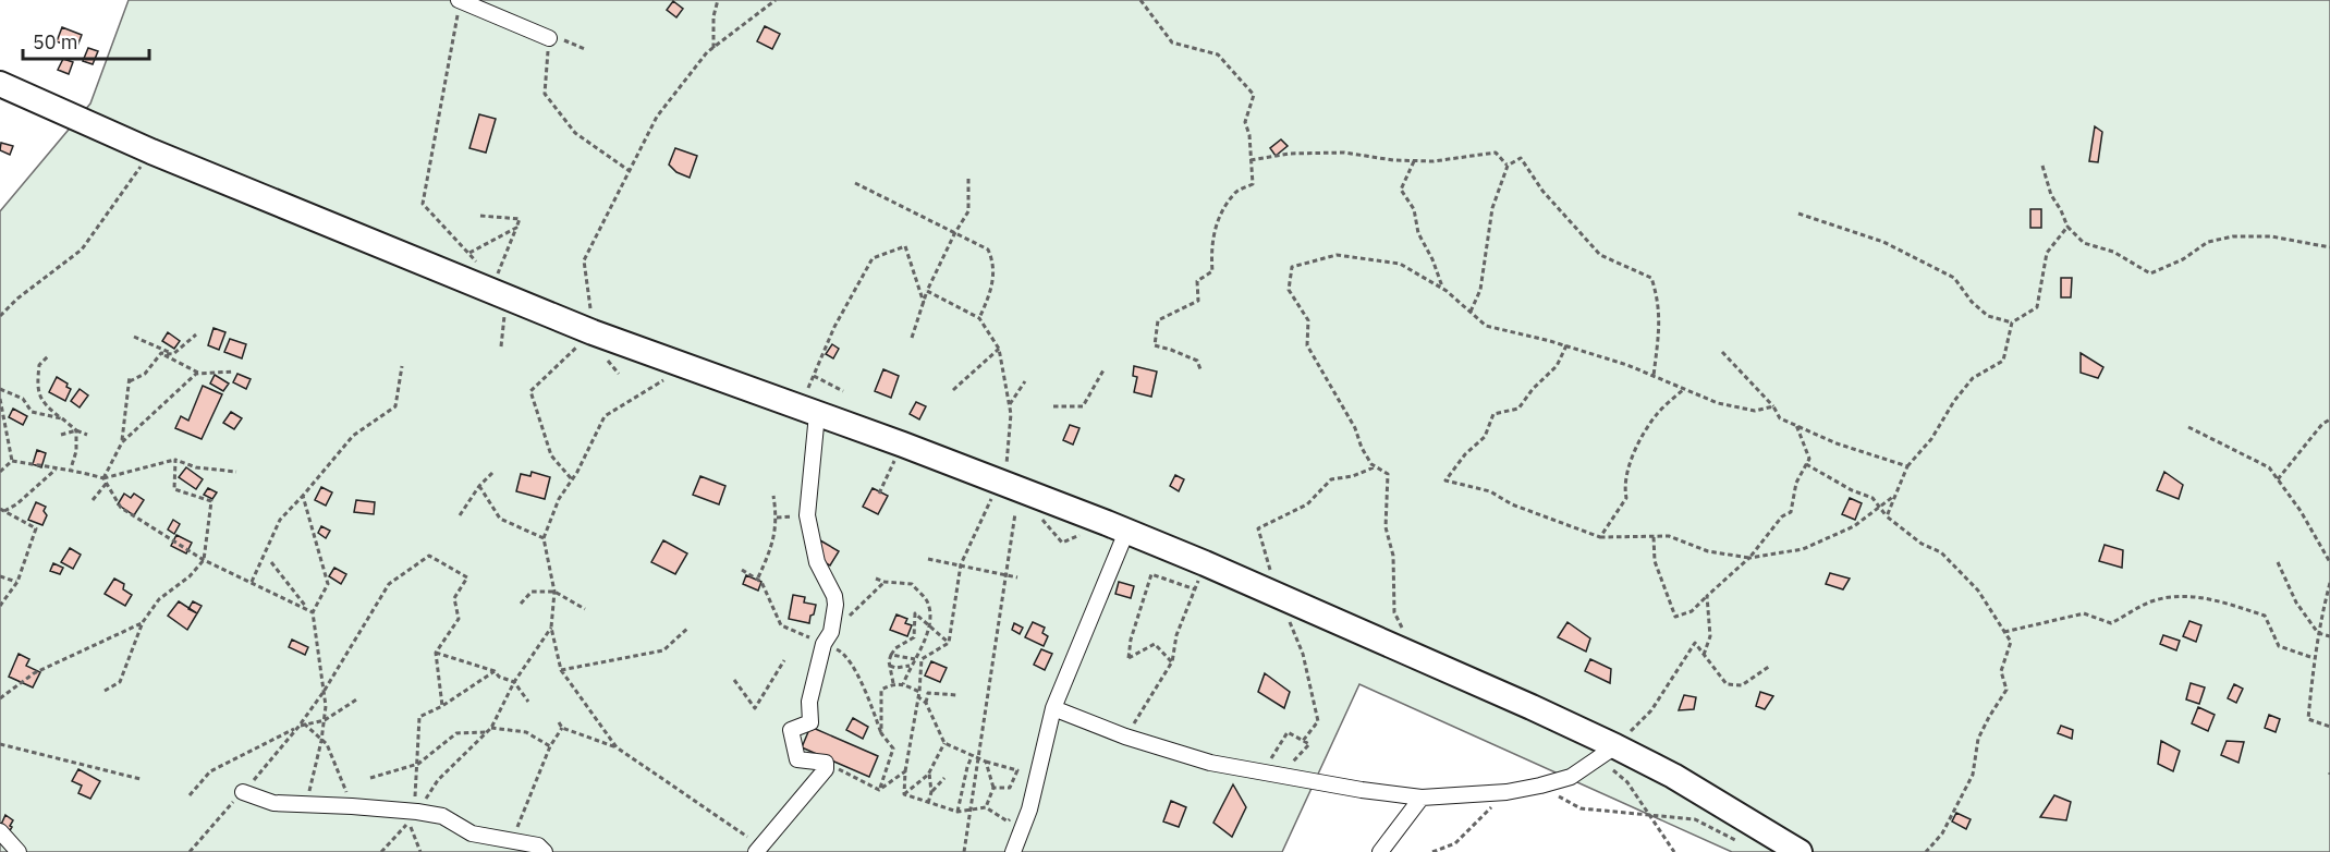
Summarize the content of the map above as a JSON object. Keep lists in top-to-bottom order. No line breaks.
{"scale_bar":"50 m"}
